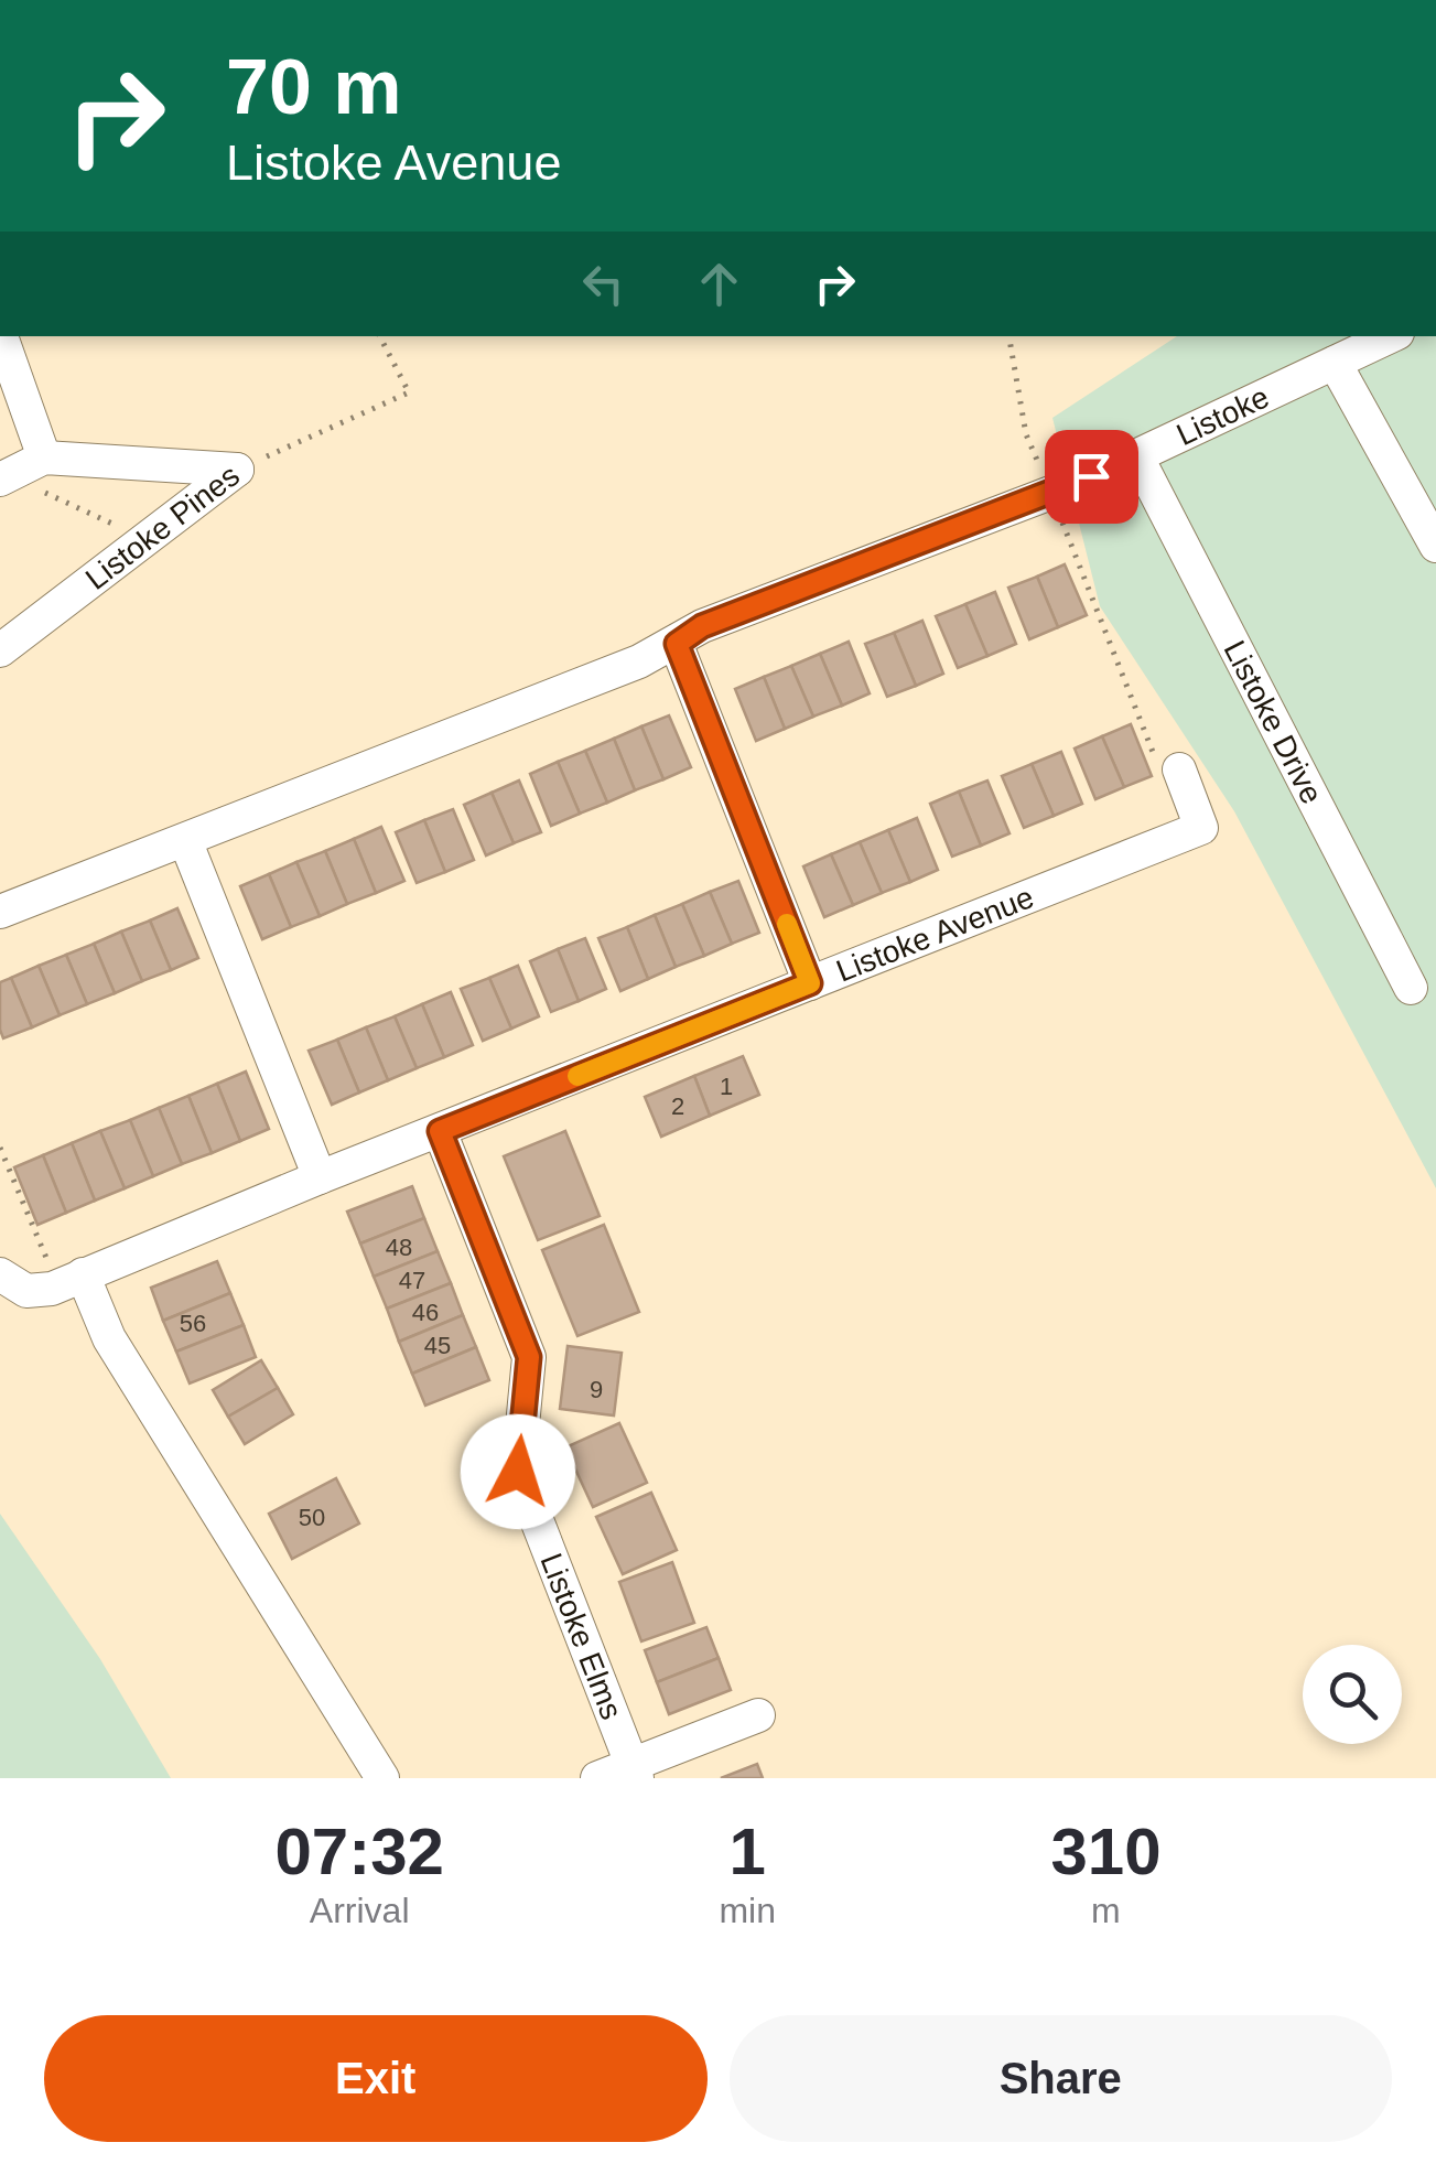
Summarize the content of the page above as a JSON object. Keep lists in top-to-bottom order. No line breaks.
{"streets":{"street":["Listoke","Listoke Pines","Listoke Drive","Listoke Avenue","Listoke Elms"]},"crossings":[["Listoke","Listoke Drive"],["Listoke Avenue","Listoke Elms"]],"house_numbers":["1","2","48","47","46","56","45","9","50"],"page":{"turn":["70 m","Listoke Avenue"],"eta":["07:32","Arrival","1","min","310","m"],"buttons":["Exit","Share"]}}
